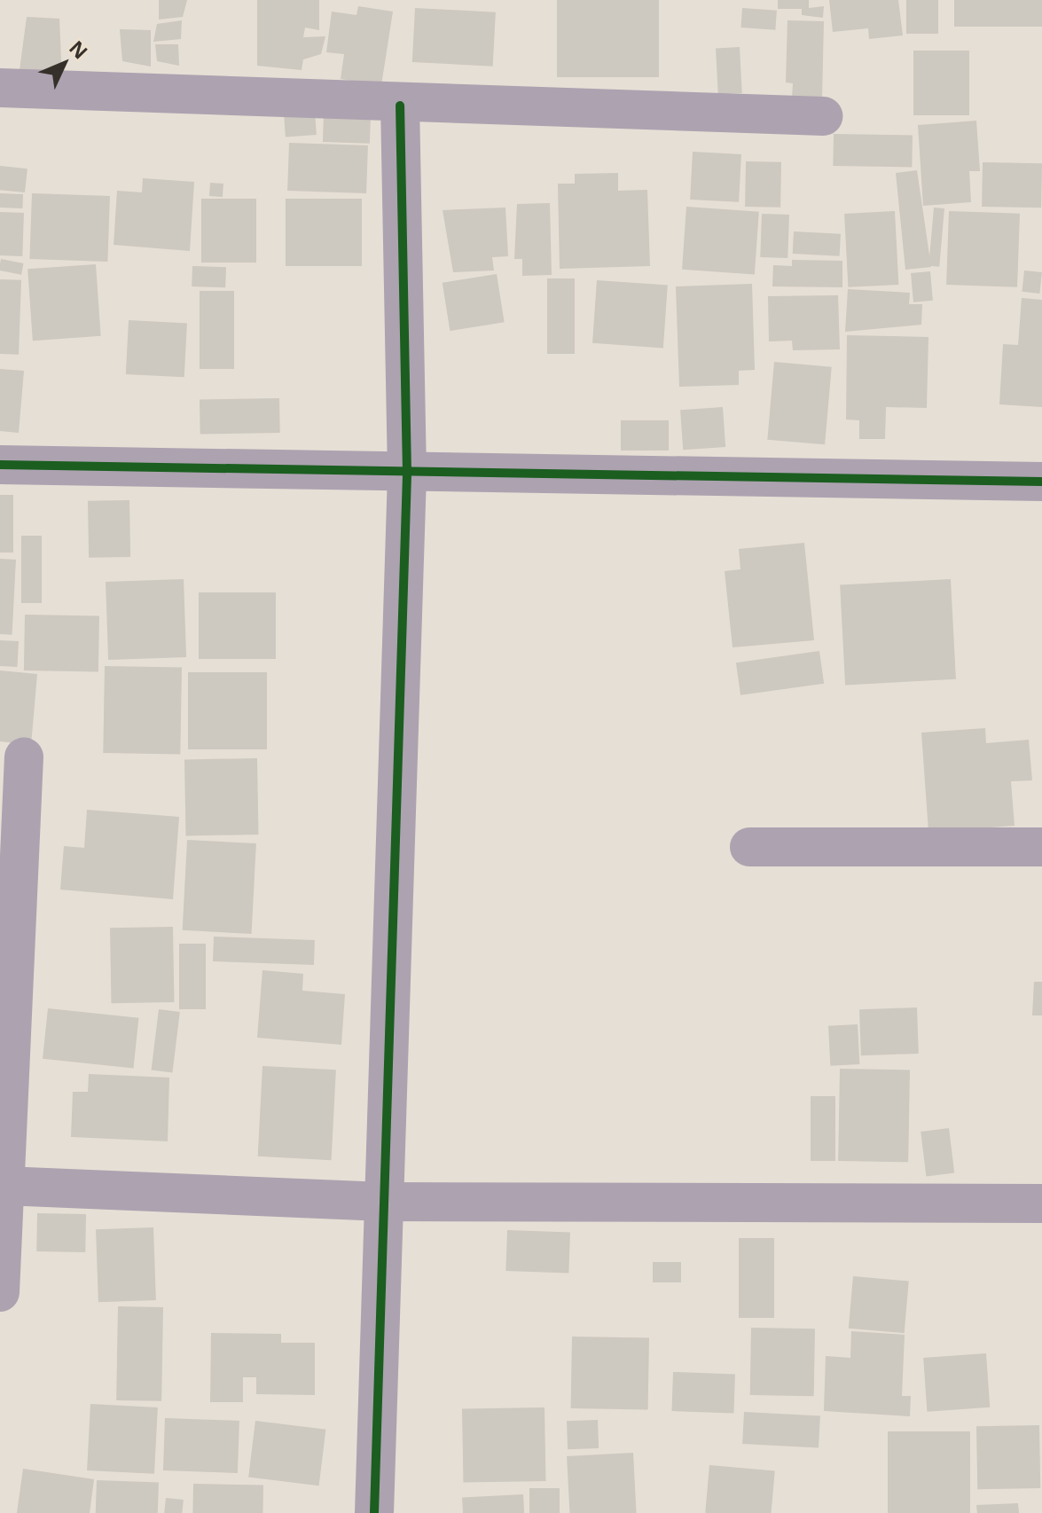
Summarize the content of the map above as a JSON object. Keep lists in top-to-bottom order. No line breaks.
{"north":"top right"}
